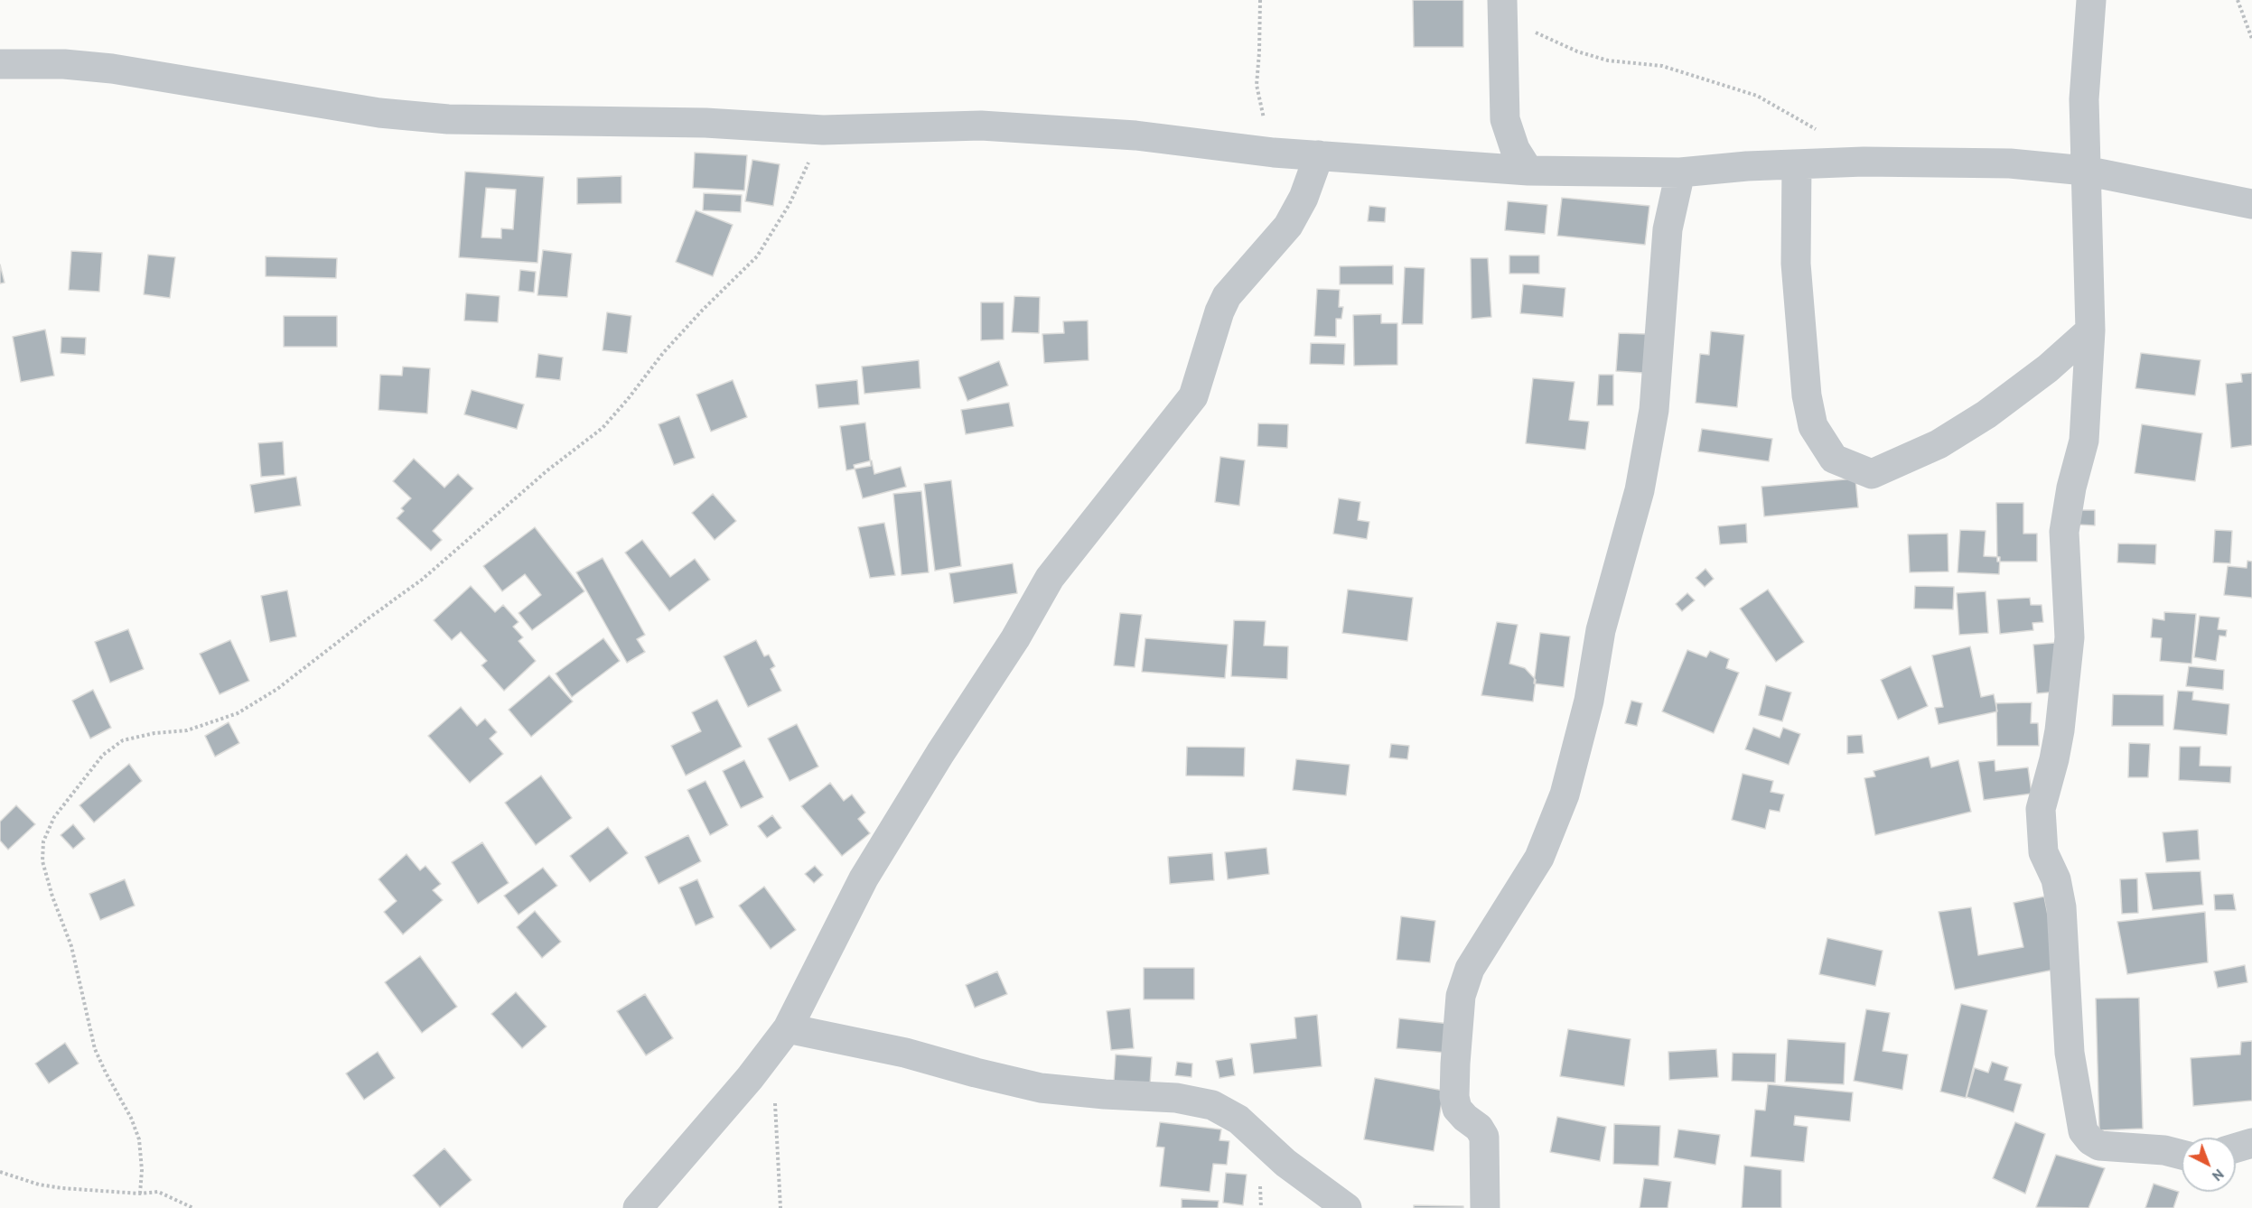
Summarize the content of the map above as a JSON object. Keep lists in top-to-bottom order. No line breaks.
{"north":"bottom right"}
